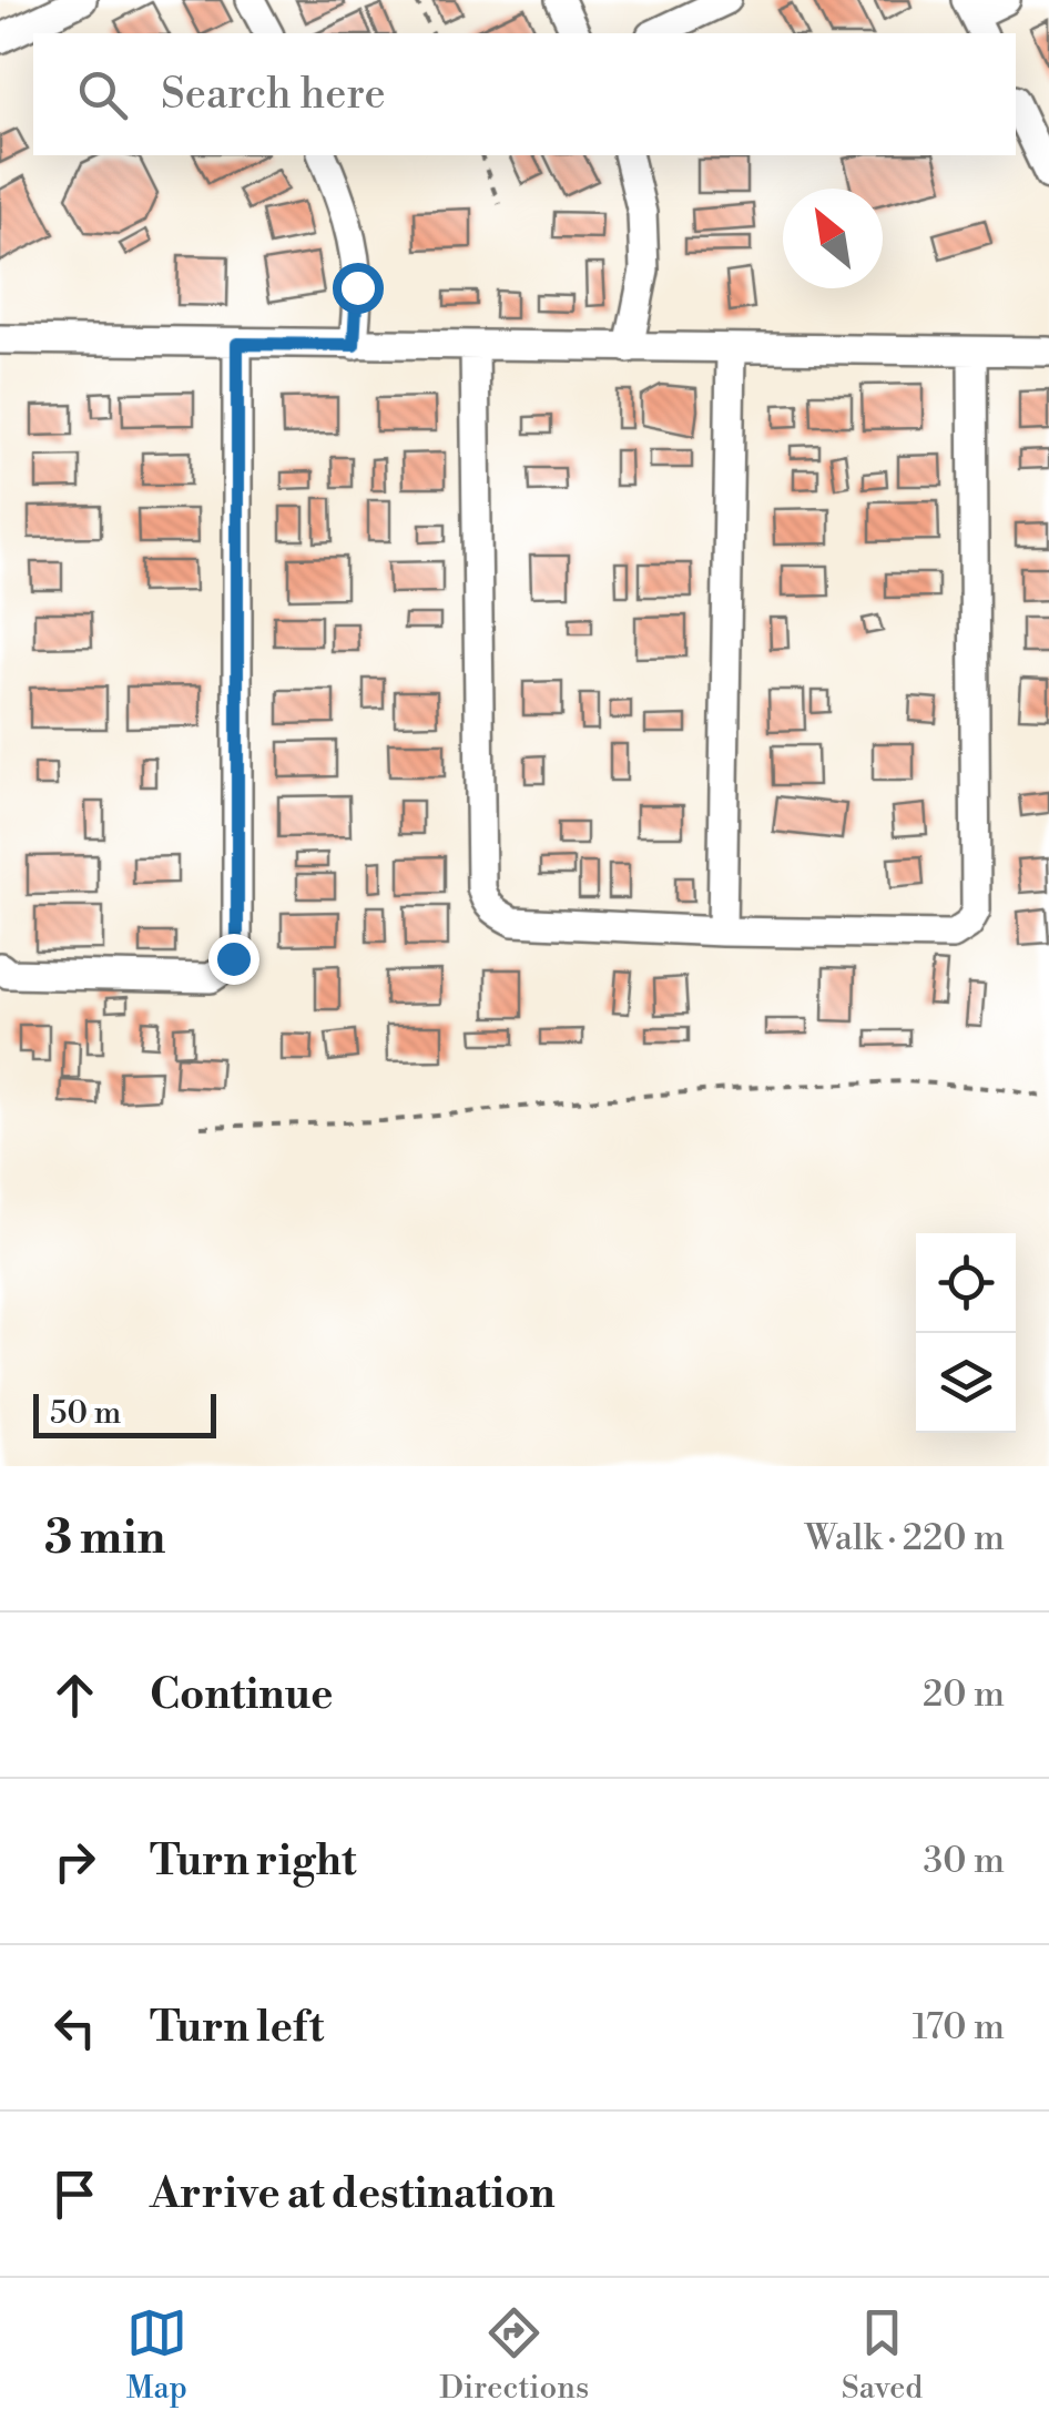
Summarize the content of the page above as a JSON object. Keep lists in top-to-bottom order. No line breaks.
{"scale_bar":"50 m","north":"top left","page":{"search":"Search here","scale":"50 m","heading":["3 min","Walk · 220 m"],"list":[["Continue","20 m"],["Turn right","30 m"],["Turn left","170 m"],"Arrive at destination"],"nav":["Map","Directions","Saved"]}}
